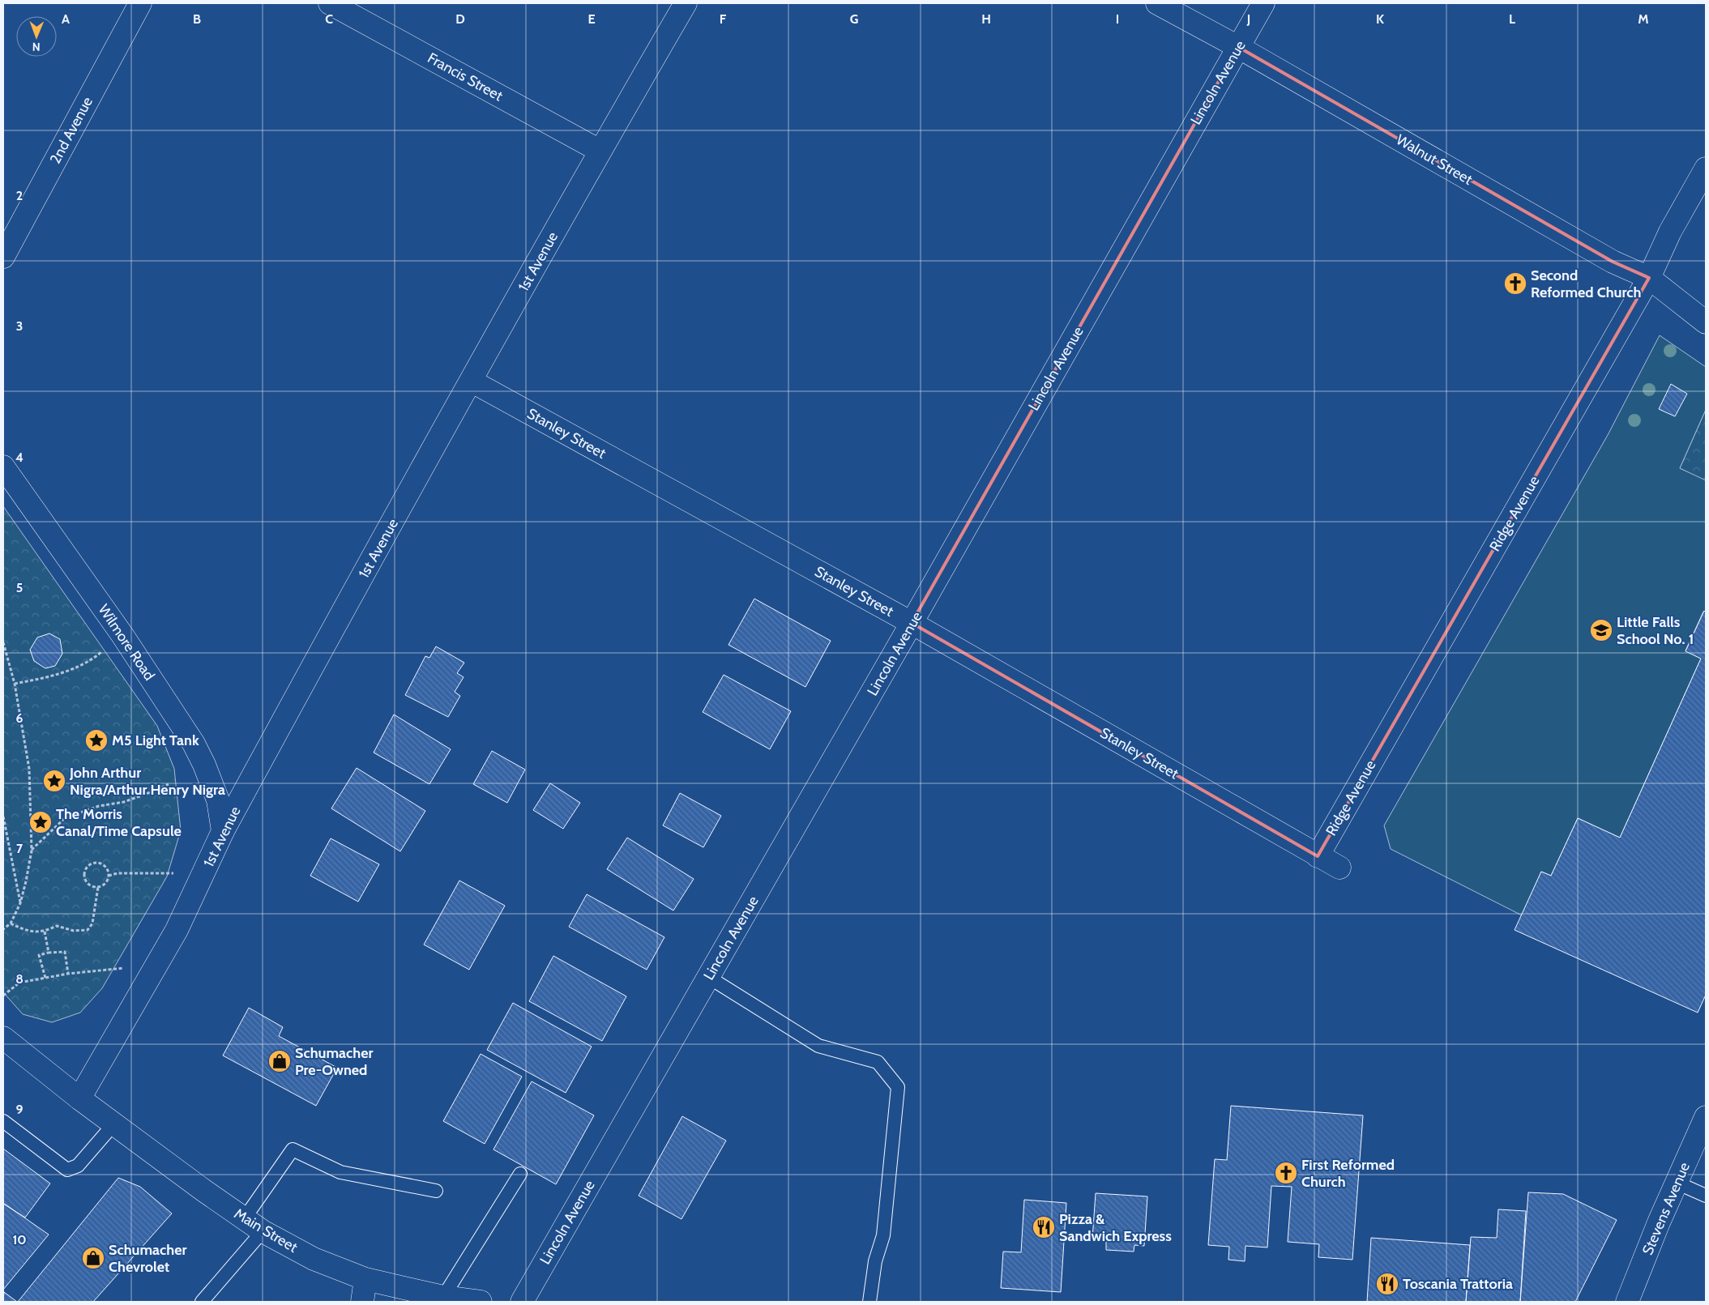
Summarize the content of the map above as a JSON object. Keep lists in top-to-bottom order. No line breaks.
{"streets":{"street":["Francis Street","Lincoln Avenue","2nd Avenue","Walnut Street","1st Avenue","Stanley Street","Ridge Avenue","Wilmore Road","Stevens Avenue","Main Street"]},"crossings":[["Francis Street","1st Avenue"],["Lincoln Avenue","Walnut Street"],["Lincoln Avenue","Stanley Street"],["Walnut Street","Ridge Avenue"],["1st Avenue","Stanley Street"],["1st Avenue","Wilmore Road"],["1st Avenue","Main Street"],["Stanley Street","Ridge Avenue"]],"places":{"church":["Second Reformed Church","First Reformed Church"],"school or university":["Little Falls School No. 1"],"place":["M5 Light Tank","John Arthur Nigra/Arthur Henry Nigra","The Morris Canal/Time Capsule"],"shop":["Schumacher Pre-Owned","Schumacher Chevrolet"],"restaurant":["Pizza & Sandwich Express","Toscania Trattoria"]},"north":"bottom","grid":{"columns":["A","B","C","D","E","F","G","H","I","J","K","L","M"],"rows":["2","3","4","5","6","7","8","9","10"]}}
